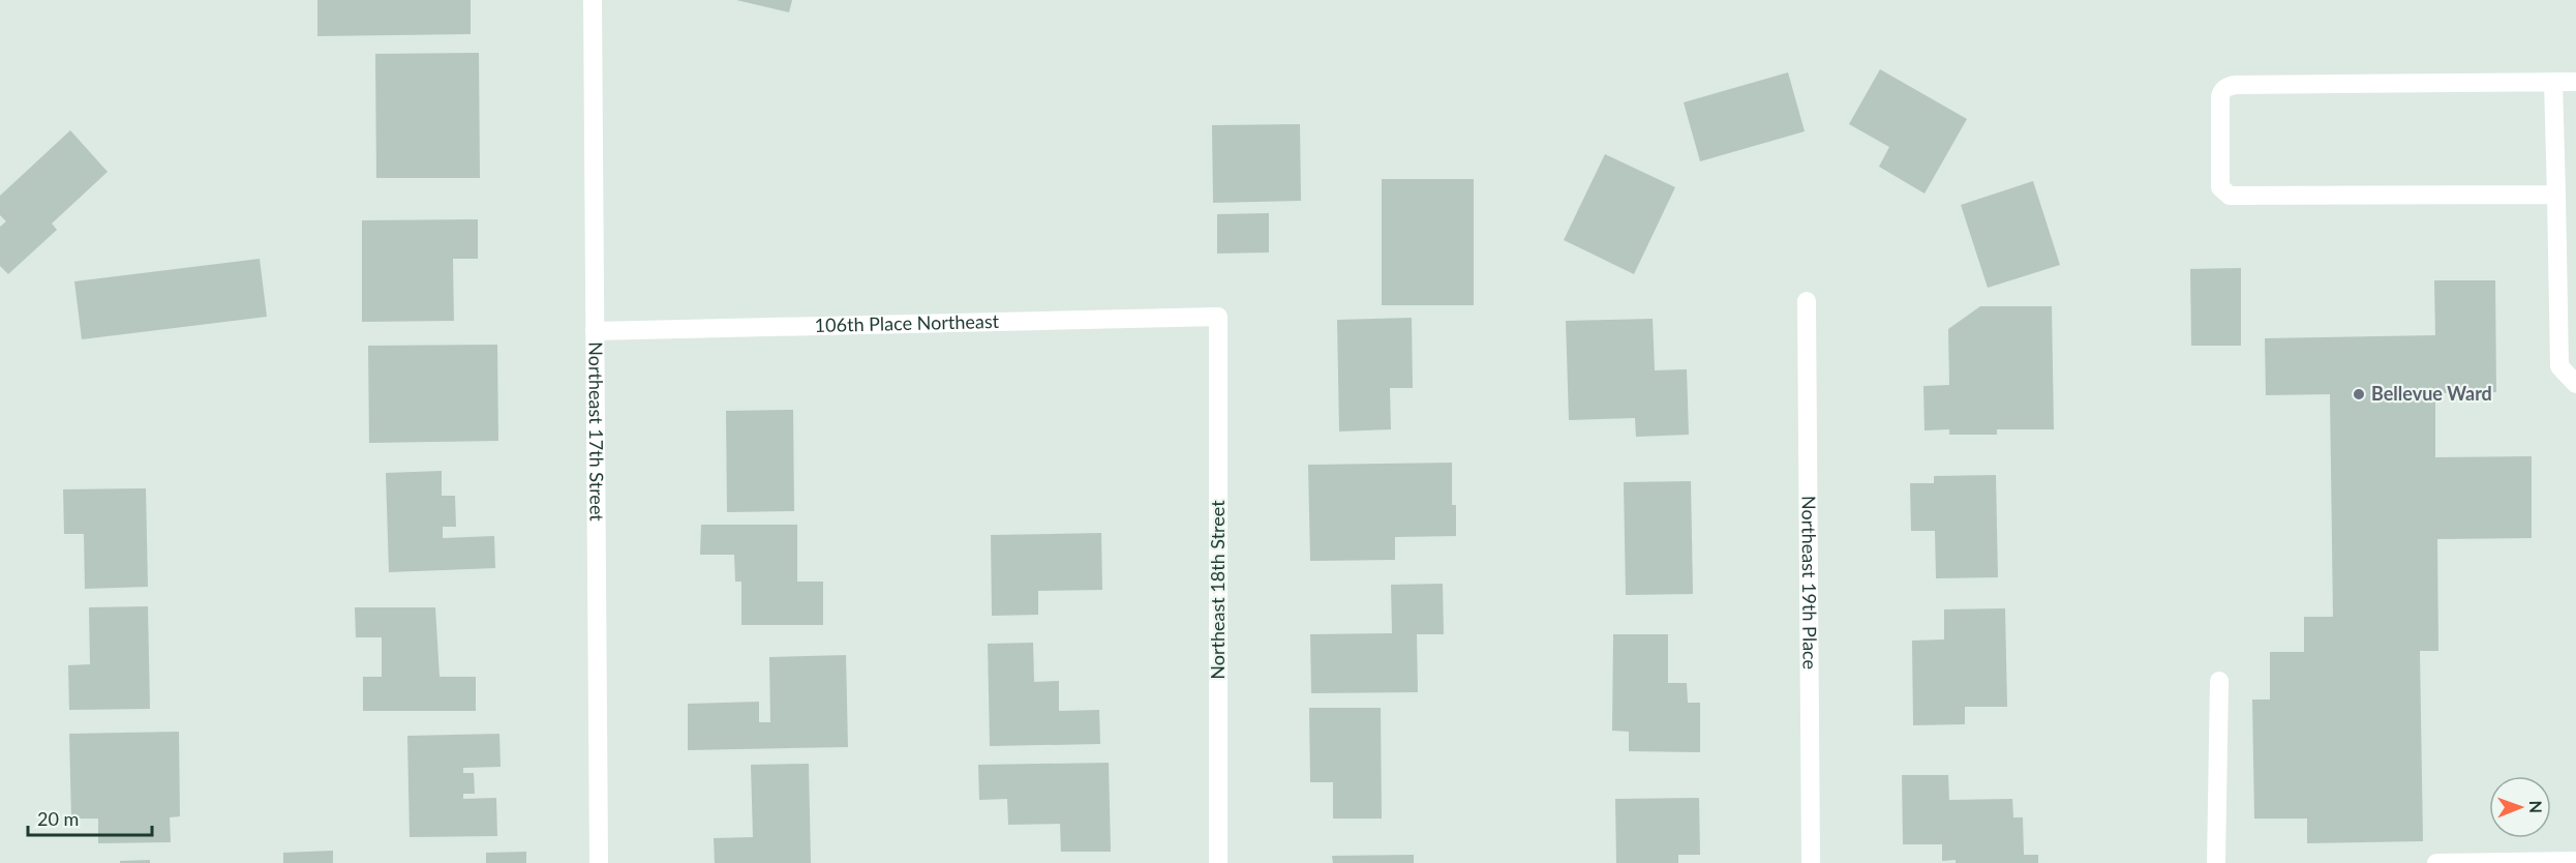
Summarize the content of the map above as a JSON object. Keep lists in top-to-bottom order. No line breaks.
{"streets":{"street":["106th Place Northeast","Northeast 17th Street","Northeast 19th Place","Northeast 18th Street"]},"crossings":[["106th Place Northeast","Northeast 17th Street"],["106th Place Northeast","Northeast 18th Street"]],"places":["Bellevue Ward"],"scale_bar":"20 m","north":"right"}
